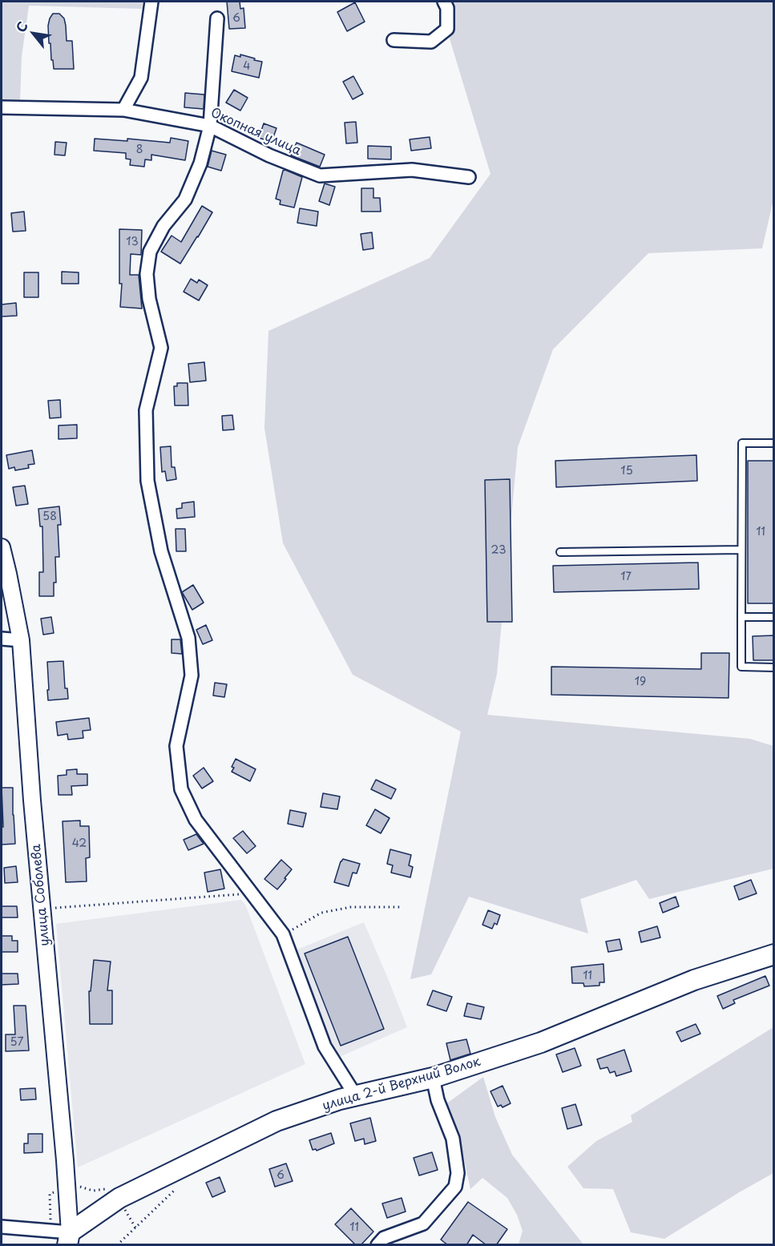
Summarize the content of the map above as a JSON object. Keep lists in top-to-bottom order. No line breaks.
{"streets":{"main road":["улица 2-й Верхний Волок"],"street":["Окопная улица","улица Соболева"]},"crossings":[["улица Соболева","улица 2-й Верхний Волок"]],"house_numbers":["6","4","8","13","15","58","11","23","17","19","42","11","57","6","11"],"north":"top left"}
